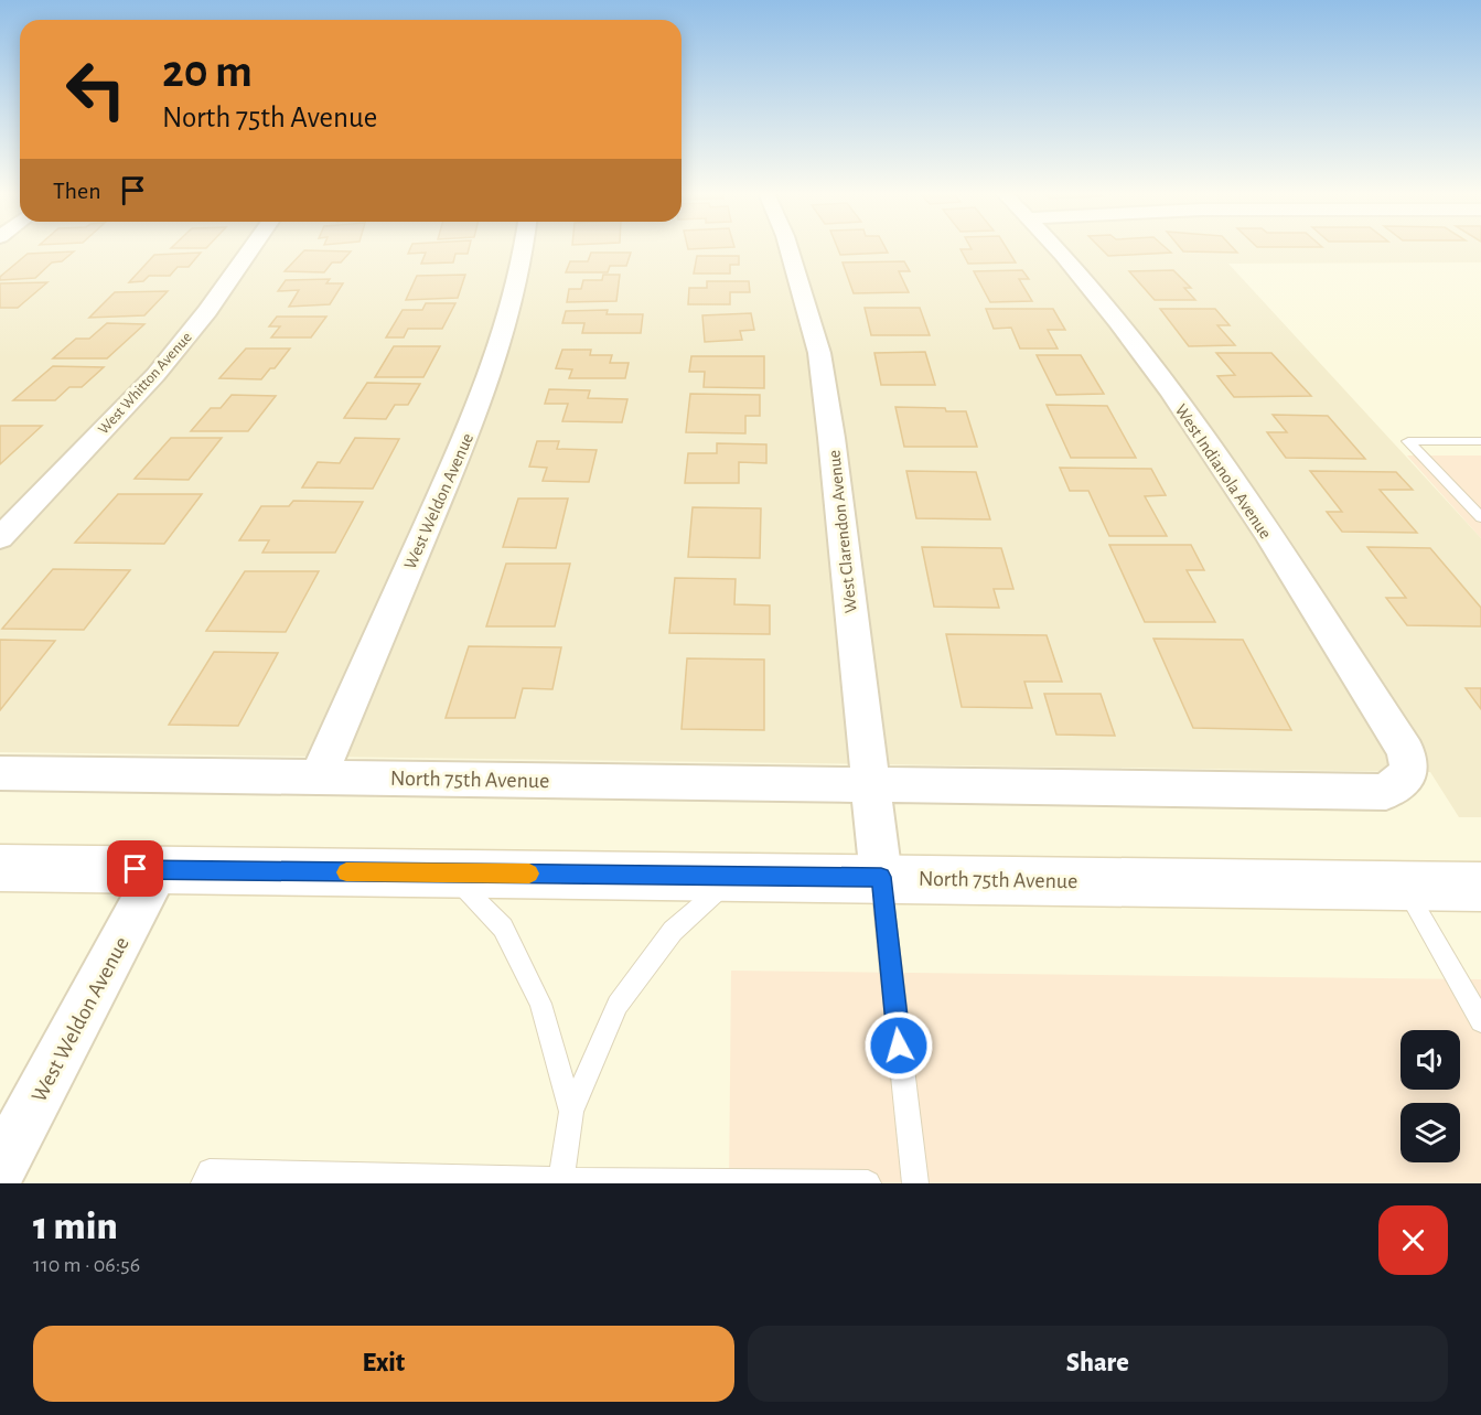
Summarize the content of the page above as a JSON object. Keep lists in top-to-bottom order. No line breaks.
{"streets":{"main road":["North 75th Avenue"],"street":["West Whitton Avenue","West Indianola Avenue","West Weldon Avenue","West Clarendon Avenue"]},"crossings":[["West Indianola Avenue","North 75th Avenue"],["West Weldon Avenue","North 75th Avenue"],["West Clarendon Avenue","North 75th Avenue"]],"page":{"turn":["20 m","North 75th Avenue"],"then":"Then","heading":["1 min","110 m · 06:56"],"buttons":["Exit","Share"]}}
